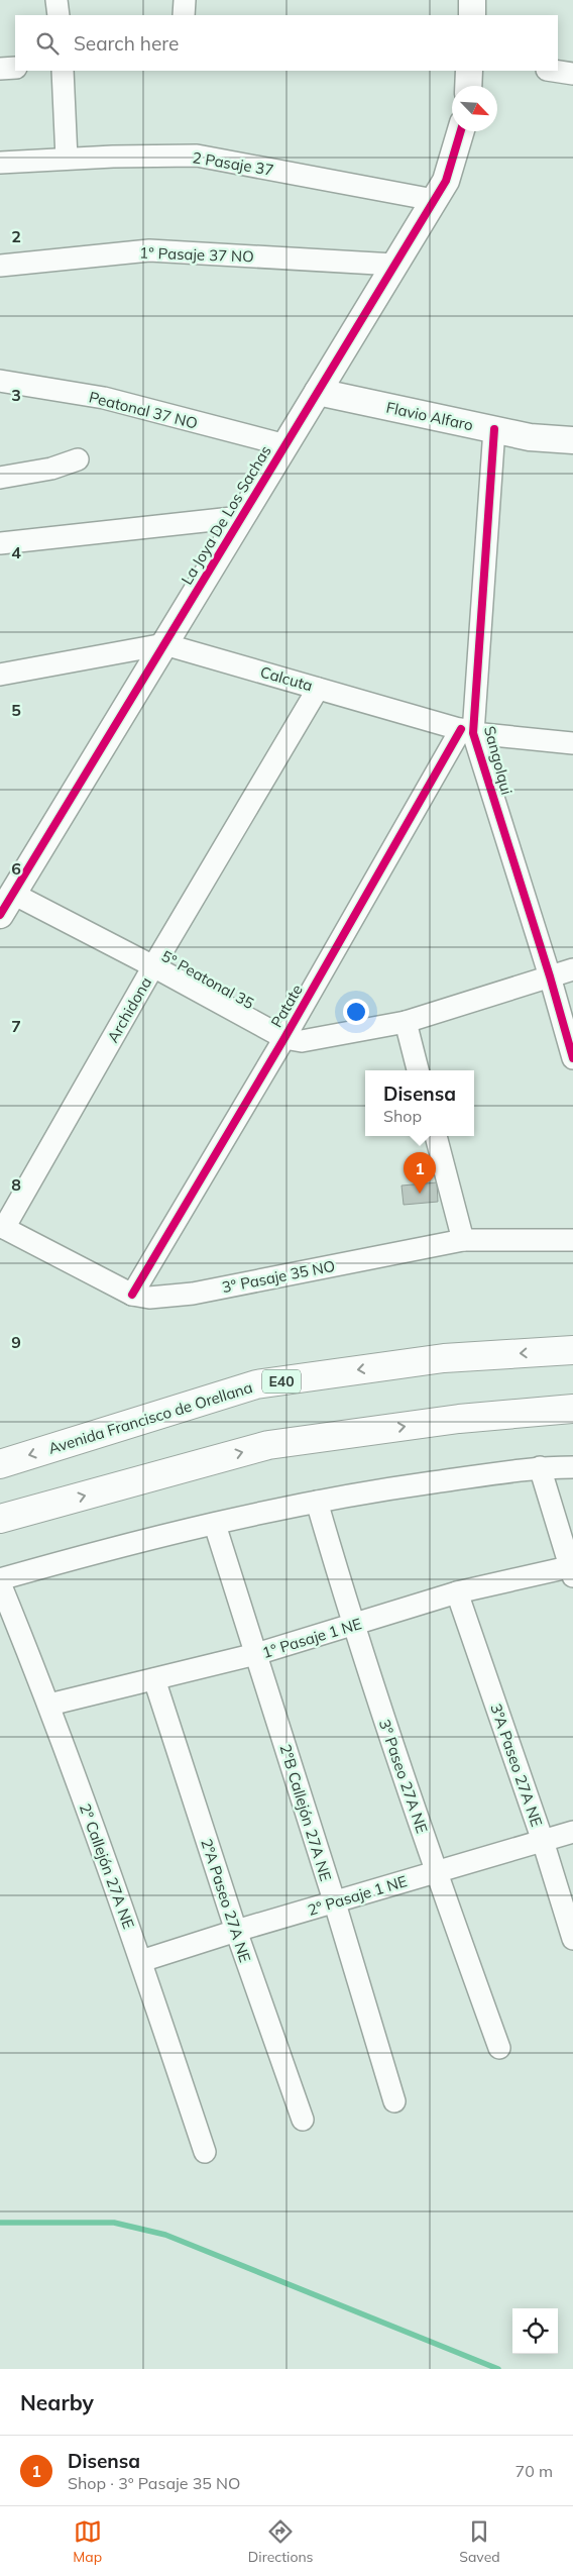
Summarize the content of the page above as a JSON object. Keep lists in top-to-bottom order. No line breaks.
{"streets":{"highway":["E40","Avenida Francisco de Orellana"],"street":["2 Pasaje 37","1° Pasaje 37 NO","Peatonal 37 NO","Flavio Alfaro","La Joya De Los Sachas","Calcuta","Sangolqui","5° Peatonal 35","Patate","Archidona","3° Pasaje 35 NO","1° Pasaje 1 NE","3°A Paseo 27A NE","3° Paseo 27A NE","2°B Callejón 27A NE","2° Callejón 27A NE","2° Pasaje 1 NE","2°A Paseo 27A NE"]},"crossings":[["2 Pasaje 37","La Joya De Los Sachas"],["1° Pasaje 37 NO","La Joya De Los Sachas"],["Peatonal 37 NO","La Joya De Los Sachas"],["Flavio Alfaro","La Joya De Los Sachas"],["Flavio Alfaro","Sangolqui"],["La Joya De Los Sachas","Calcuta"],["La Joya De Los Sachas","5° Peatonal 35"],["Calcuta","Sangolqui"],["Calcuta","Patate"],["Calcuta","Archidona"],["Sangolqui","5° Peatonal 35"],["Sangolqui","Patate"],["5° Peatonal 35","Patate"],["5° Peatonal 35","Archidona"],["Patate","3° Pasaje 35 NO"],["Archidona","3° Pasaje 35 NO"],["1° Pasaje 1 NE","3°A Paseo 27A NE"],["1° Pasaje 1 NE","3° Paseo 27A NE"],["1° Pasaje 1 NE","2°B Callejón 27A NE"],["1° Pasaje 1 NE","2° Callejón 27A NE"],["1° Pasaje 1 NE","2°A Paseo 27A NE"],["3°A Paseo 27A NE","2° Pasaje 1 NE"],["3° Paseo 27A NE","2° Pasaje 1 NE"],["2°B Callejón 27A NE","2° Pasaje 1 NE"],["2° Callejón 27A NE","2° Pasaje 1 NE"],["2° Pasaje 1 NE","2°A Paseo 27A NE"]],"north":"bottom right","page":{"search":"Search here","popup":["Disensa","Shop"],"pins":"1","heading":"Nearby","list":[{"mark":"1","name":"Disensa","note":"Shop · 3° Pasaje 35 NO","value":"70 m"}],"nav":["Map","Directions","Saved"]},"grid":{"rows":["2","3","4","5","6","7","8","9"]}}
